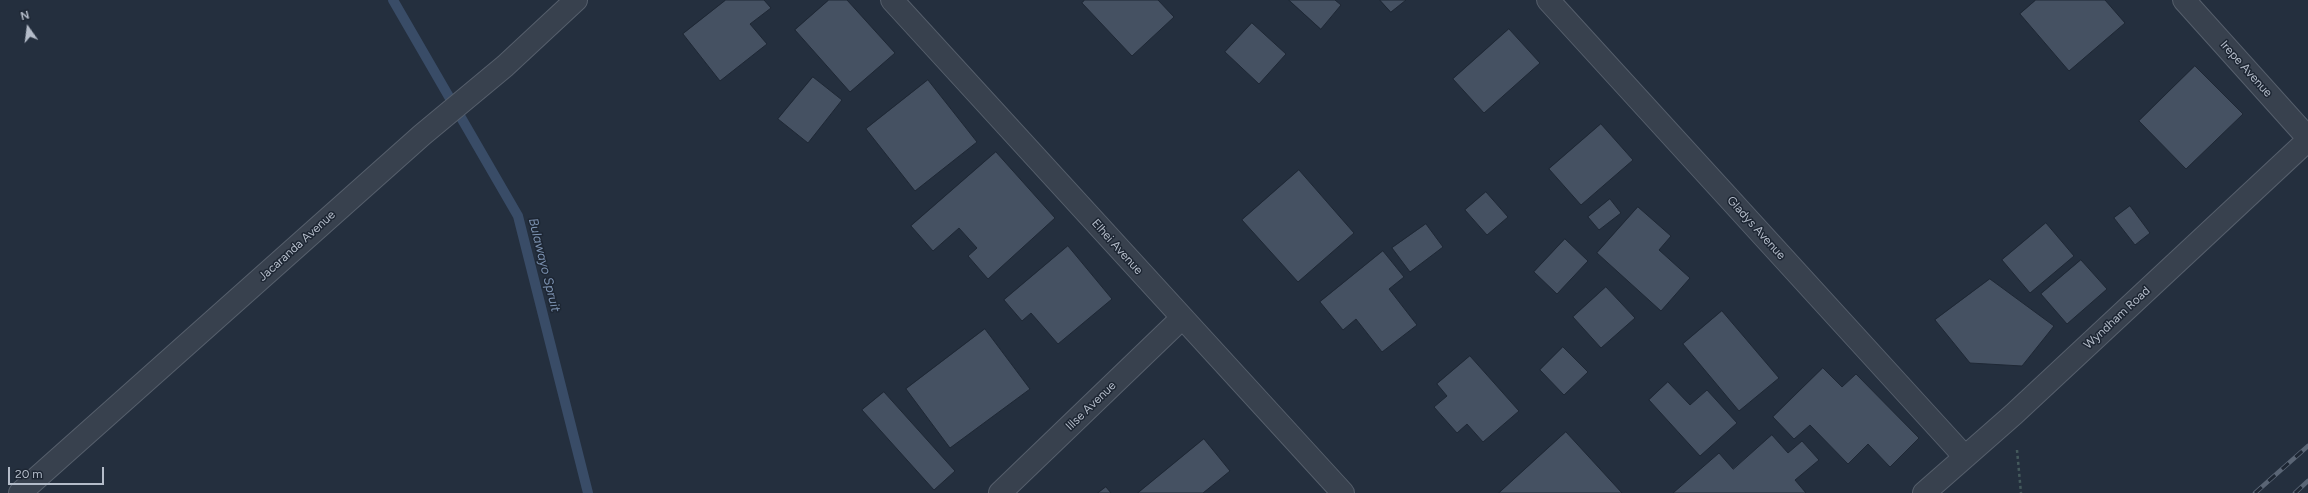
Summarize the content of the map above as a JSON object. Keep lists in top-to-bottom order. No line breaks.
{"streets":{"street":["Irepe Avenue","Gladys Avenue","Jacaranda Avenue","Elhei Avenue","Wyndham Road","Illse Avenue"]},"crossings":[["Irepe Avenue","Wyndham Road"],["Gladys Avenue","Wyndham Road"],["Elhei Avenue","Illse Avenue"]],"water":["Bulawayo Spruit"],"scale_bar":"20 m","north":"top"}
